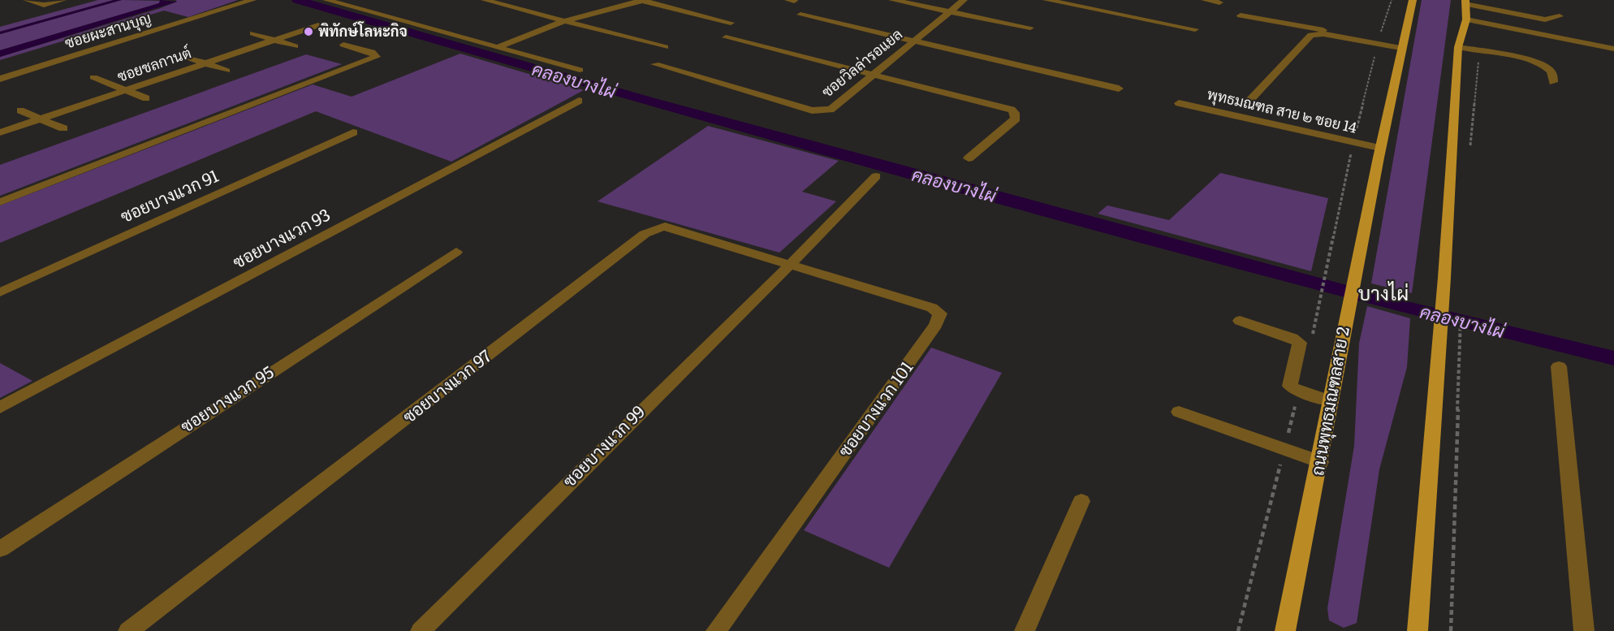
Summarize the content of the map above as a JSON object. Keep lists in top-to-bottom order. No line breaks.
{"streets":{"main road":["ถนนพุทธมณฑลสาย 2"],"street":["ซอยผะสานบุญ","ซอยวิลล่ารอแยล","ซอยชลกานต์","พุทธมณฑล สาย ๒ ซอย 14","ซอยบางแวก 91","ซอยบางแวก 93","ซอยบางแวก 97","ซอยบางแวก 95","ซอยบางแวก 101","ซอยบางแวก 99"]},"crossings":[["พุทธมณฑล สาย ๒ ซอย 14","ถนนพุทธมณฑลสาย 2"],["ซอยบางแวก 97","ซอยบางแวก 101"],["ซอยบางแวก 97","ซอยบางแวก 99"],["ซอยบางแวก 101","ซอยบางแวก 99"]],"districts":["บางไผ่"],"water":["คลองบางไผ่"],"places":["พิทักษ์โลหะกิจ"]}
